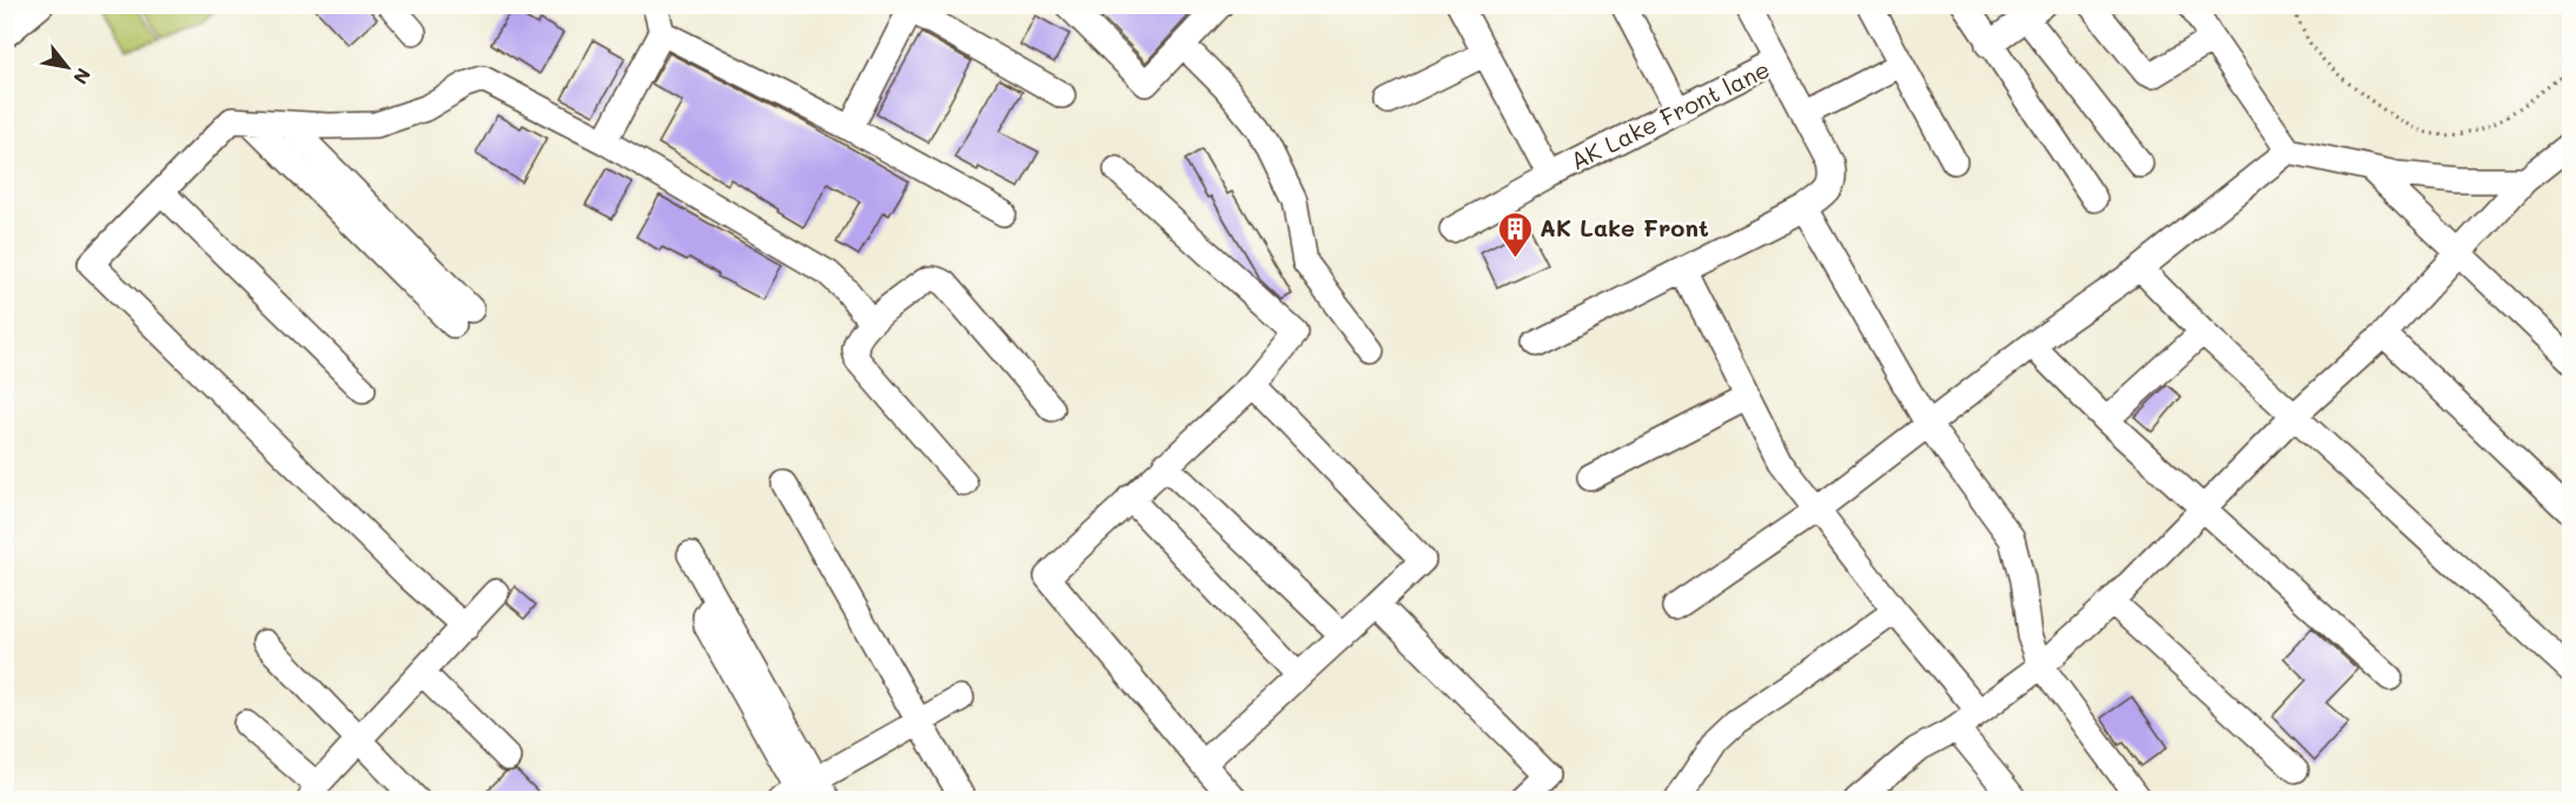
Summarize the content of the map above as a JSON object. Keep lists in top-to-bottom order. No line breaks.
{"streets":{"street":["AK Lake Front lane"]},"places":{"building":["AK Lake Front"]},"north":"bottom right"}
